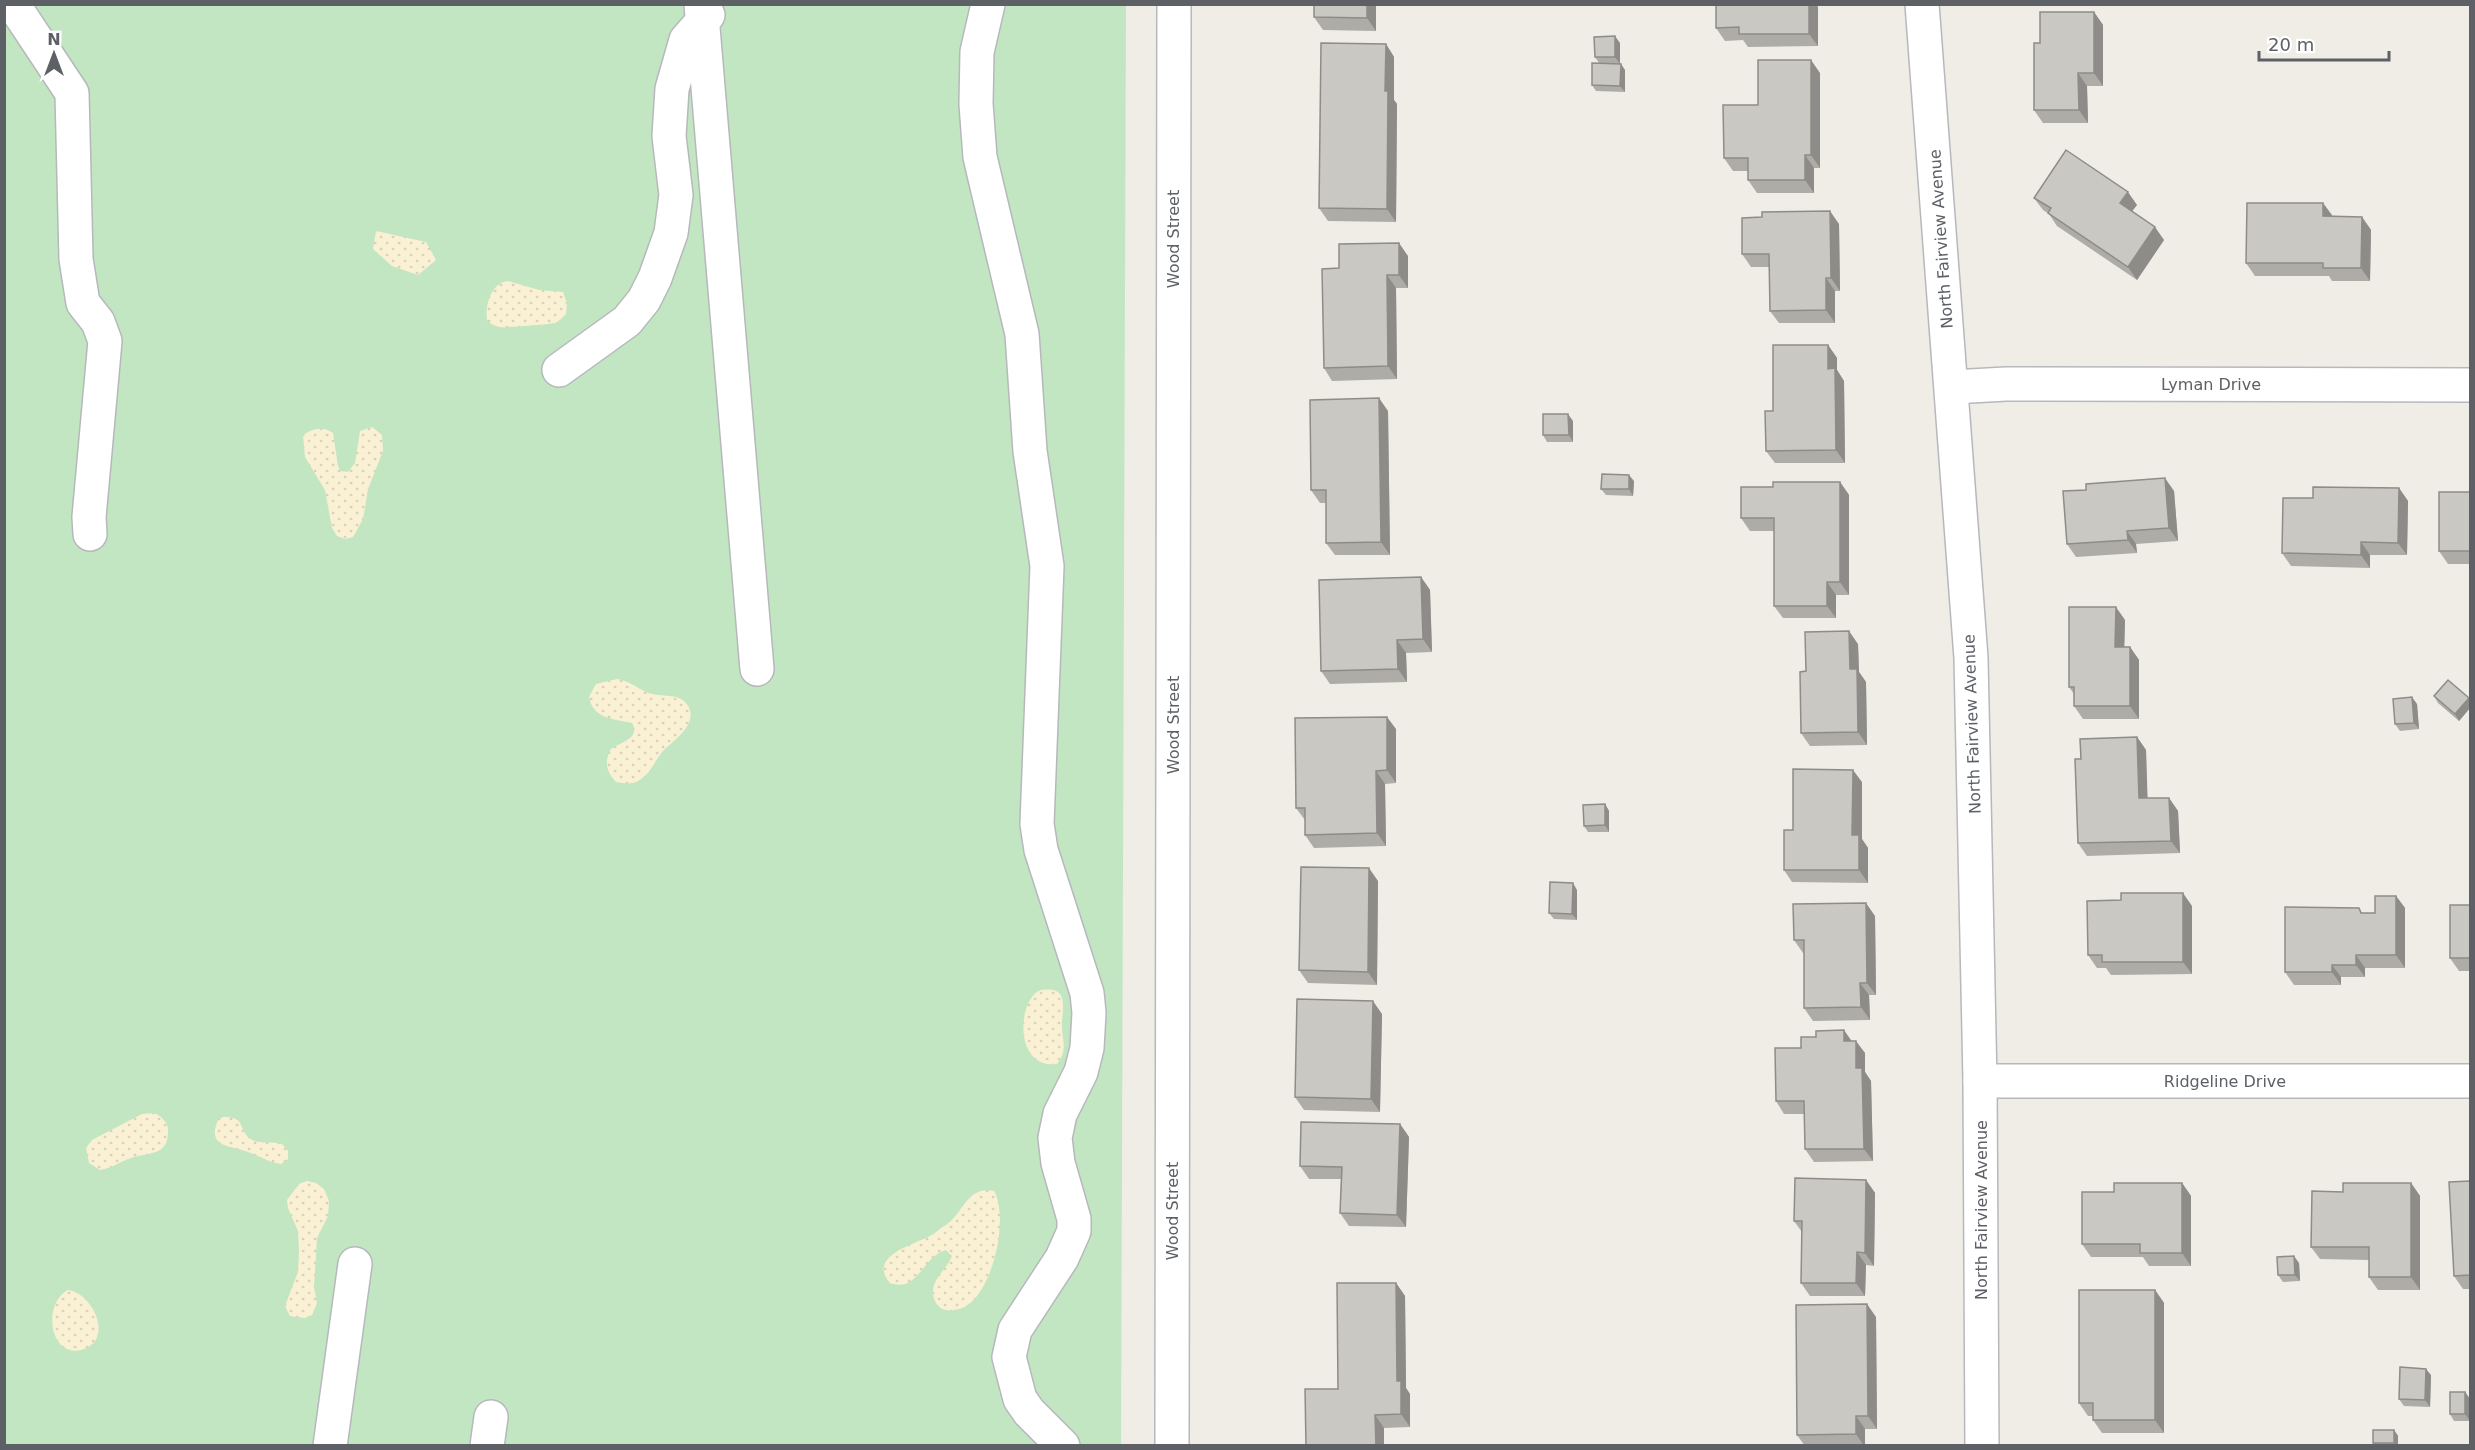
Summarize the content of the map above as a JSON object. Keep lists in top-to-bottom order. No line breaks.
{"streets":{"street":["Wood Street","North Fairview Avenue","Lyman Drive","Ridgeline Drive"]},"crossings":[["North Fairview Avenue","Lyman Drive"],["North Fairview Avenue","Ridgeline Drive"]],"scale_bar":"20 m","north":"top"}
